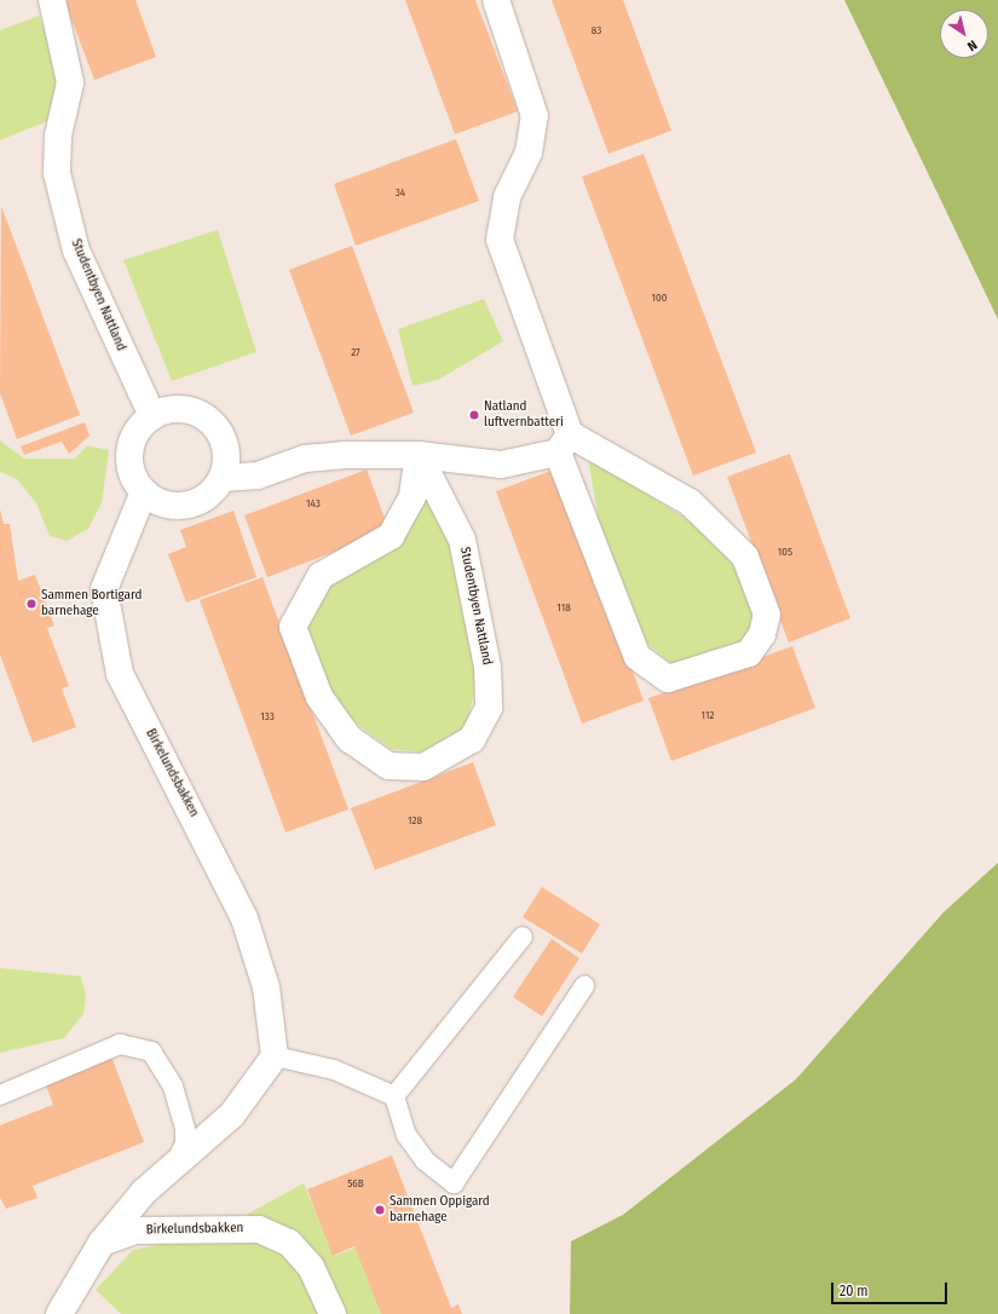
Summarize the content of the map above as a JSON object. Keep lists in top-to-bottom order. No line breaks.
{"streets":{"street":["Studentbyen Nattland","Birkelundsbakken"]},"crossings":[["Studentbyen Nattland","Birkelundsbakken"]],"places":["Natland luftvernbatteri","Sammen Bortigard barnehage","Sammen Oppigard barnehage"],"house_numbers":["83","34","100","27","143","105","118","112","133","128","56B"],"scale_bar":"20 m","north":"bottom right"}
